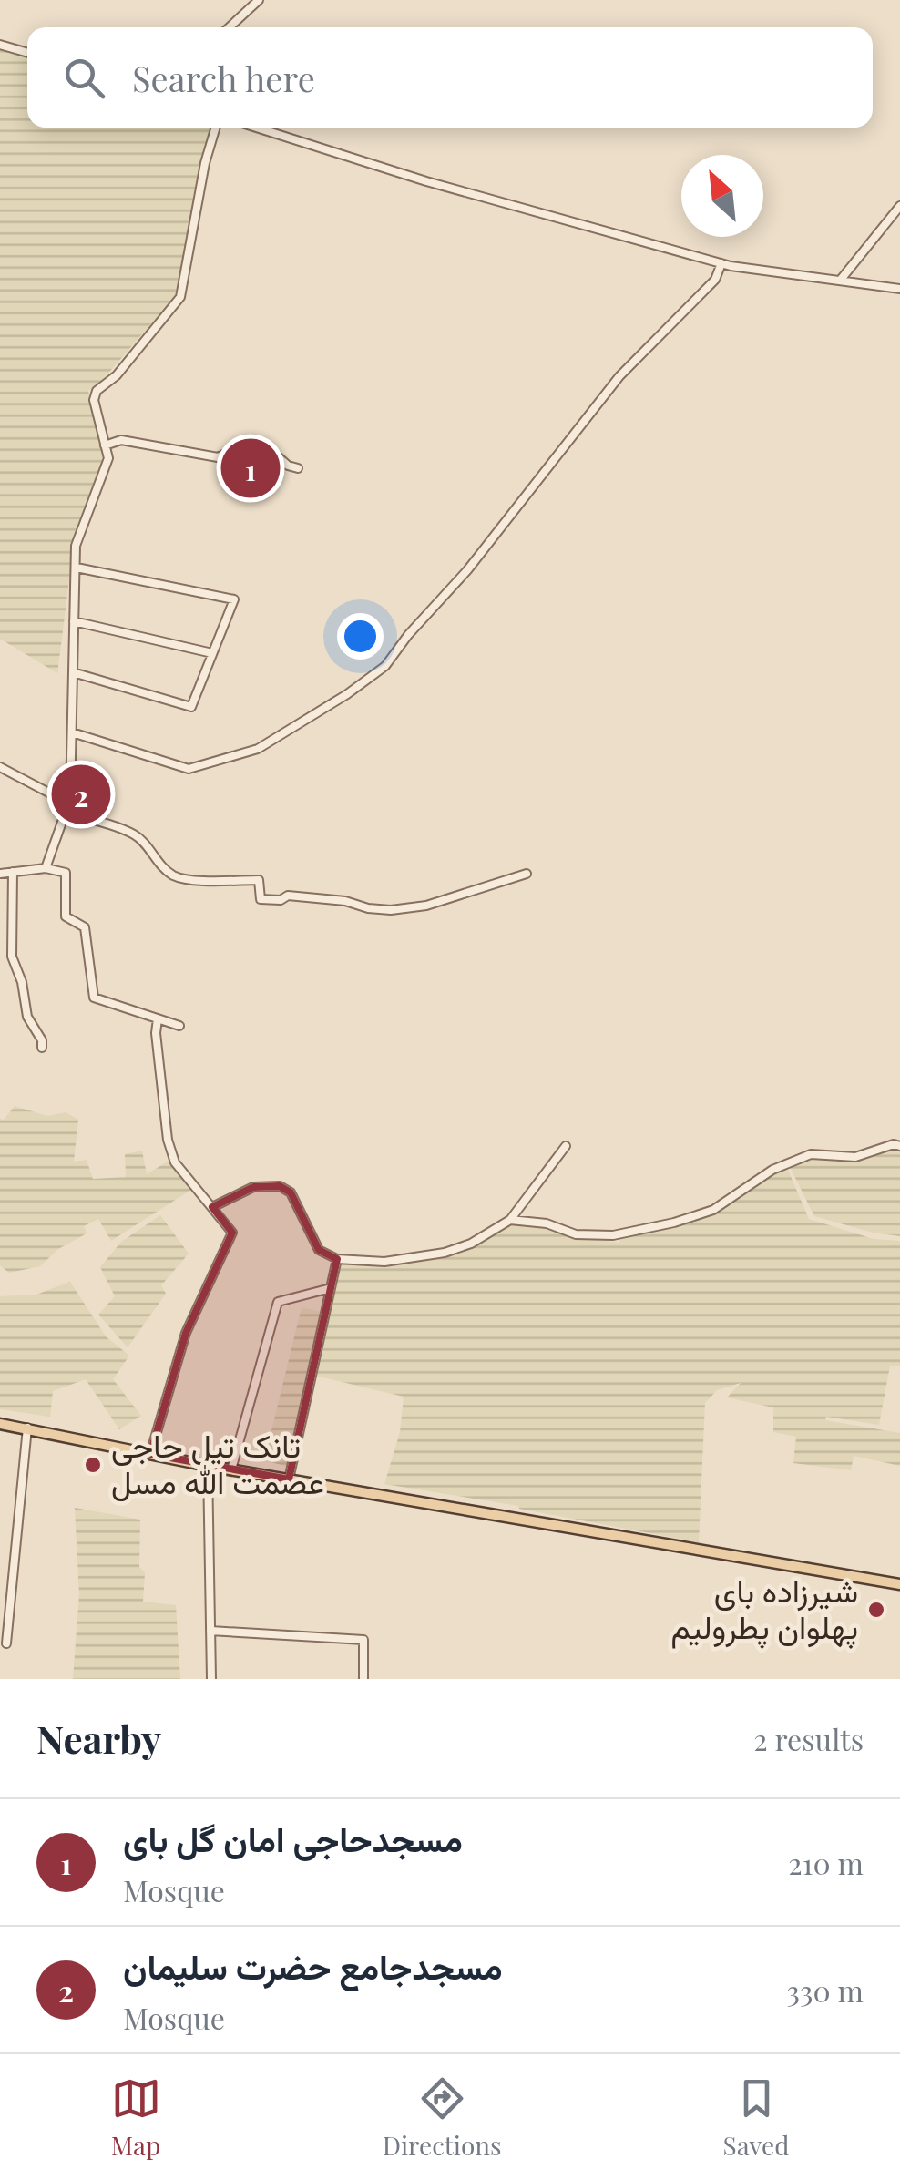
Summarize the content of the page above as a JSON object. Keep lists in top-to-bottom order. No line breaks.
{"places":["تانک تیل حاجی عصمت الله مسل","شیرزاده بای پهلوان پطرولیم"],"north":"top left","page":{"search":"Search here","pins":["1","2"],"heading":["Nearby","2 results"],"list":[{"mark":"1","name":"مسجدحاجی امان گل بای","note":"Mosque","value":"210 m"},{"mark":"2","name":"مسجدجامع حضرت سلیمان","note":"Mosque","value":"330 m"}],"nav":["Map","Directions","Saved"]}}
